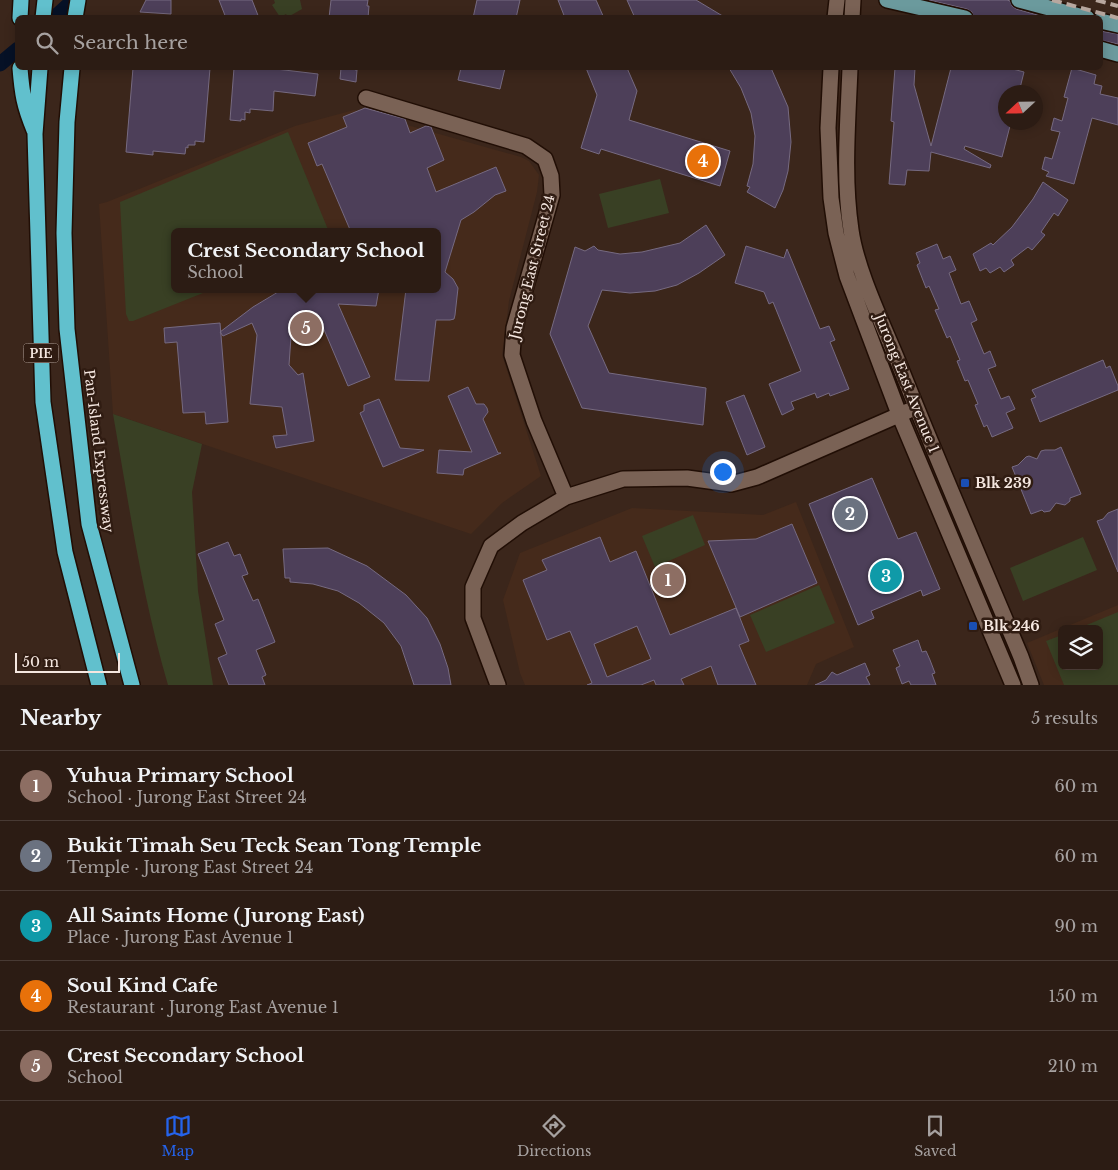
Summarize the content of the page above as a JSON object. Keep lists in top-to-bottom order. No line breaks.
{"streets":{"highway":["PIE","Pan-Island Expressway"],"street":["Jurong East Street 24","Jurong East Avenue 1"]},"places":{"transit":["Blk 239","Blk 246"]},"scale_bar":"50 m","north":"left","page":{"search":"Search here","pins":["4","5","2","3","1"],"popup":["Crest Secondary School","School"],"scale":"50 m","heading":["Nearby","5 results"],"list":[{"mark":"1","name":"Yuhua Primary School","note":"School · Jurong East Street 24","value":"60 m"},{"mark":"2","name":"Bukit Timah Seu Teck Sean Tong Temple","note":"Temple · Jurong East Street 24","value":"60 m"},{"mark":"3","name":"All Saints Home (Jurong East)","note":"Place · Jurong East Avenue 1","value":"90 m"},{"mark":"4","name":"Soul Kind Cafe","note":"Restaurant · Jurong East Avenue 1","value":"150 m"},{"mark":"5","name":"Crest Secondary School","note":"School","value":"210 m"}],"nav":["Map","Directions","Saved"]}}
